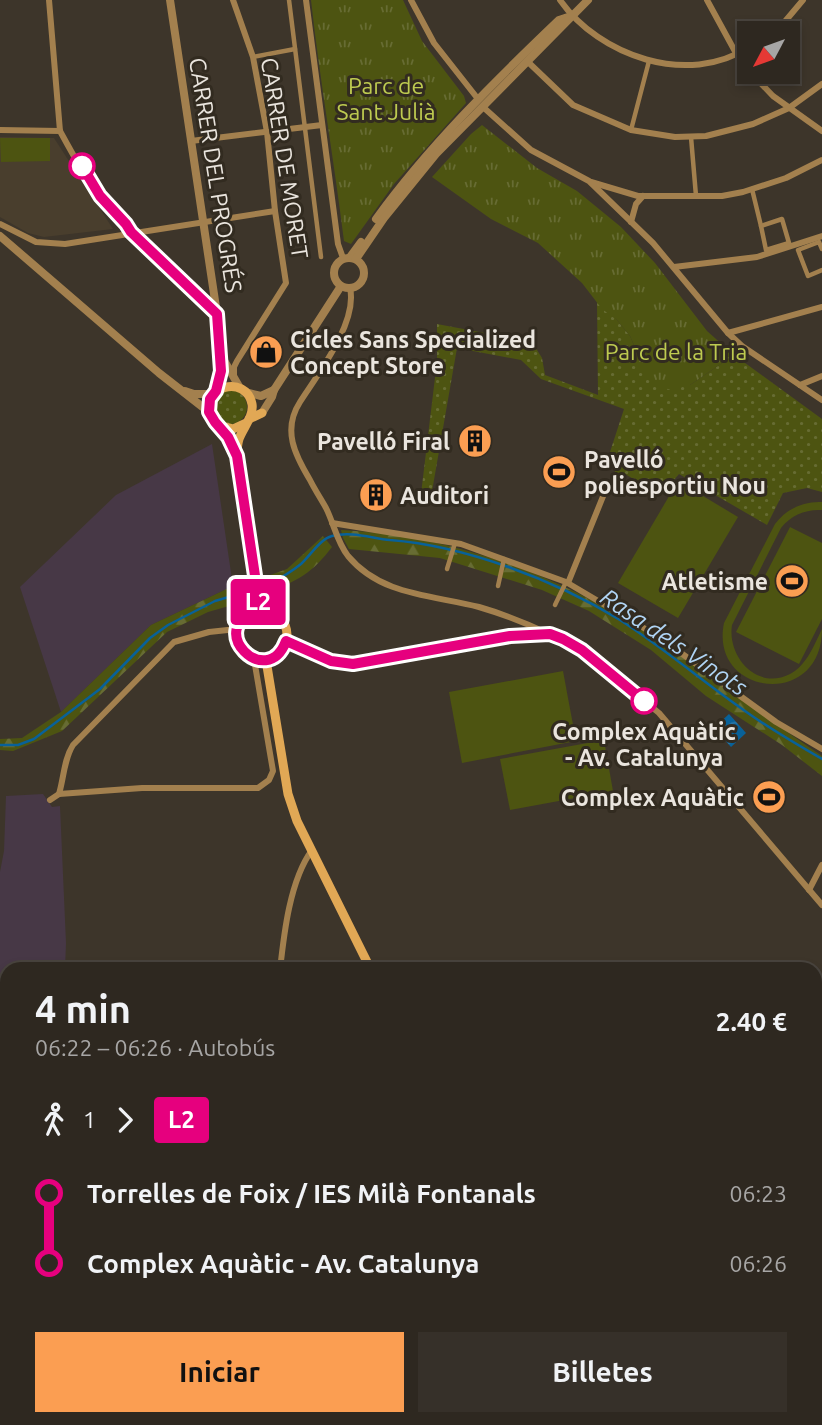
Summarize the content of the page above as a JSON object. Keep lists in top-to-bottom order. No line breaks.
{"streets":{"street":["CARRER DE MORET","CARRER DEL PROGRÉS"]},"crossings":[["CARRER DE MORET","CARRER DEL PROGRÉS"]],"water":["Rasa dels Vinots"],"parks":["Parc de Sant Julià","Parc de la Tria"],"places":{"shop":["Cicles Sans Specialized Concept Store"],"building":["Pavelló Firal","Auditori"],"sports":["Pavelló poliesportiu Nou","Atletisme","Complex Aquàtic"],"other":["Complex Aquàtic - Av. Catalunya"]},"lines":["bus line L2"],"north":"bottom left","page":{"on_map":"L2","heading":["4 min","06:22 – 06:26 · Autobús","2.40 €"],"legs":["1","L2"],"list":[{"name":"Torrelles de Foix / IES Milà Fontanals","value":"06:23"},{"name":"Complex Aquàtic - Av. Catalunya","value":"06:26"}],"buttons":["Iniciar","Billetes"]}}
